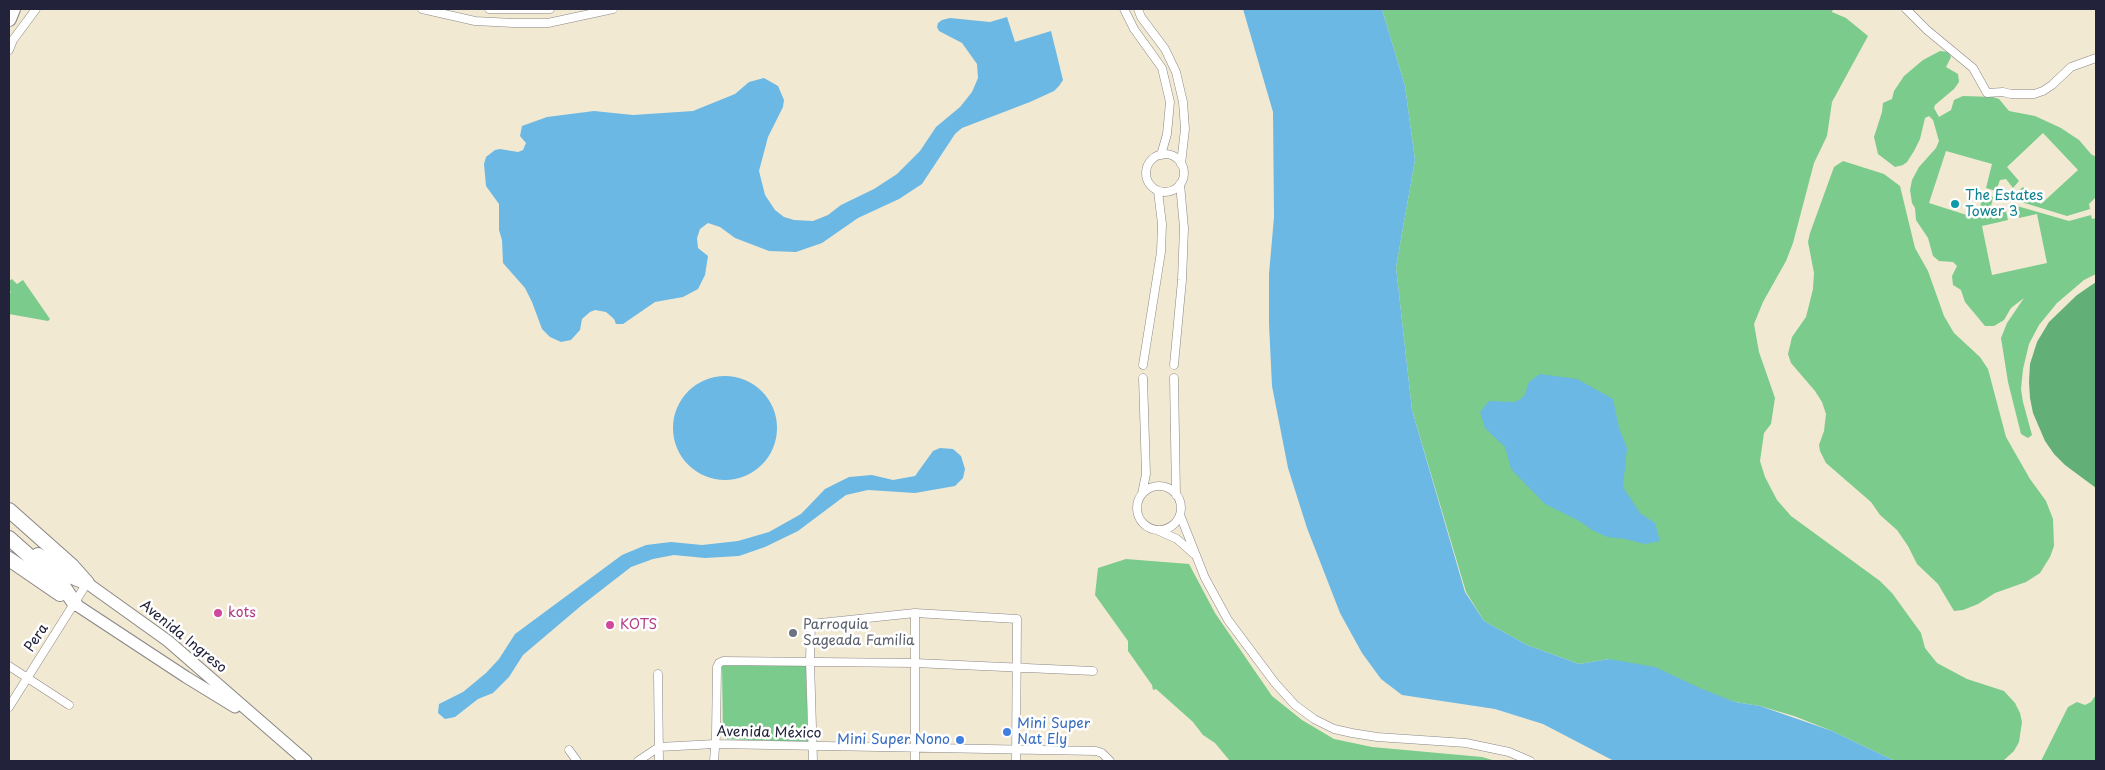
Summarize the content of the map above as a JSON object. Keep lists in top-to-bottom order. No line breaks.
{"streets":{"street":["Avenida Ingreso","Pera","Avenida México"]},"crossings":[["Avenida Ingreso","Pera"]],"places":["The Estates Tower 3","kots","KOTS","Parroquia Sageada Familia","Mini Super Nat Ely","Mini Super Nono"]}
